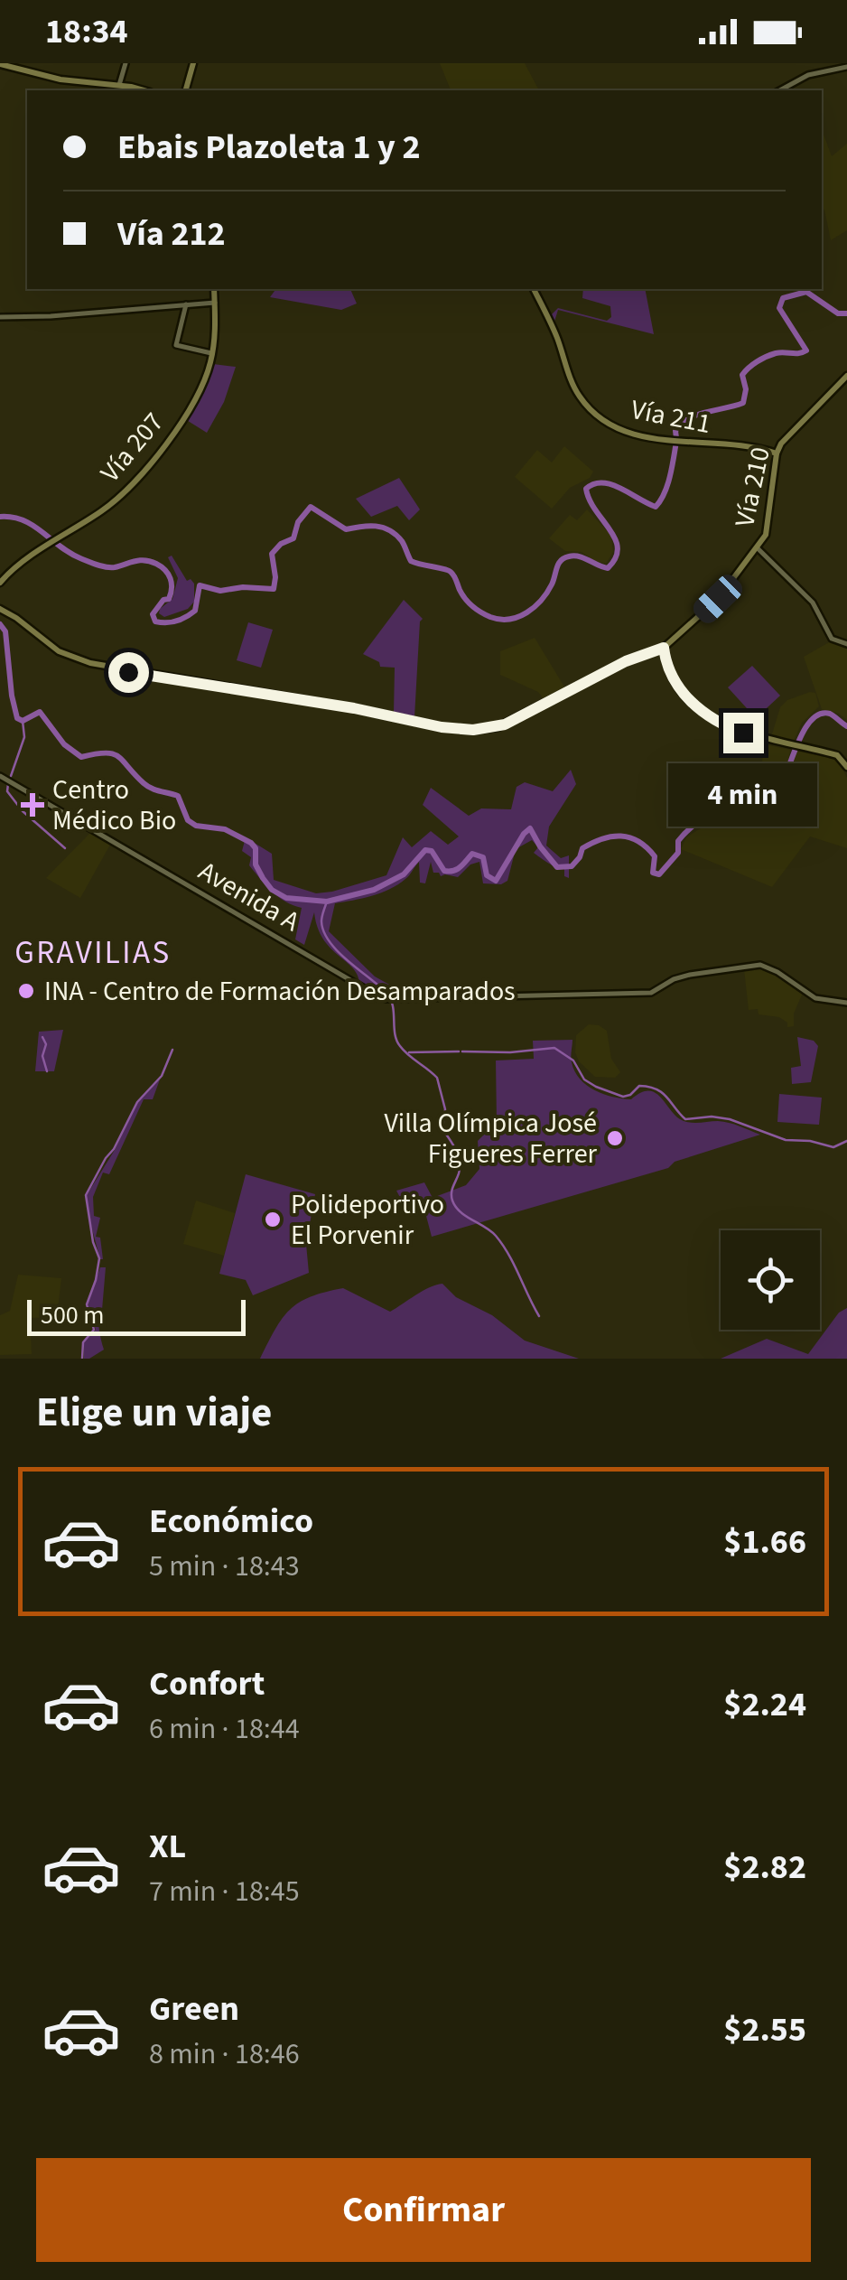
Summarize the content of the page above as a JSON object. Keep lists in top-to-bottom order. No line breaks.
{"streets":{"main road":["Vía 211","Vía 207","Vía 210"],"street":["Avenida A"]},"crossings":[["Vía 211","Vía 210"]],"districts":["GRAVILIAS"],"places":{"health":["Centro Médico Bio"],"other":["INA - Centro de Formación Desamparados","Villa Olímpica José Figueres Ferrer","Polideportivo El Porvenir"]},"scale_bar":"500 m","page":{"status":"18:34","banner":["Ebais Plazoleta 1 y 2","Vía 212"],"bubble":"4 min","scale":"500 m","heading":"Elige un viaje","list":[{"name":"Económico","note":"5 min · 18:43","value":"$1.66"},{"name":"Confort","note":"6 min · 18:44","value":"$2.24"},{"name":"XL","note":"7 min · 18:45","value":"$2.82"},{"name":"Green","note":"8 min · 18:46","value":"$2.55"}],"buttons":"Confirmar"}}
